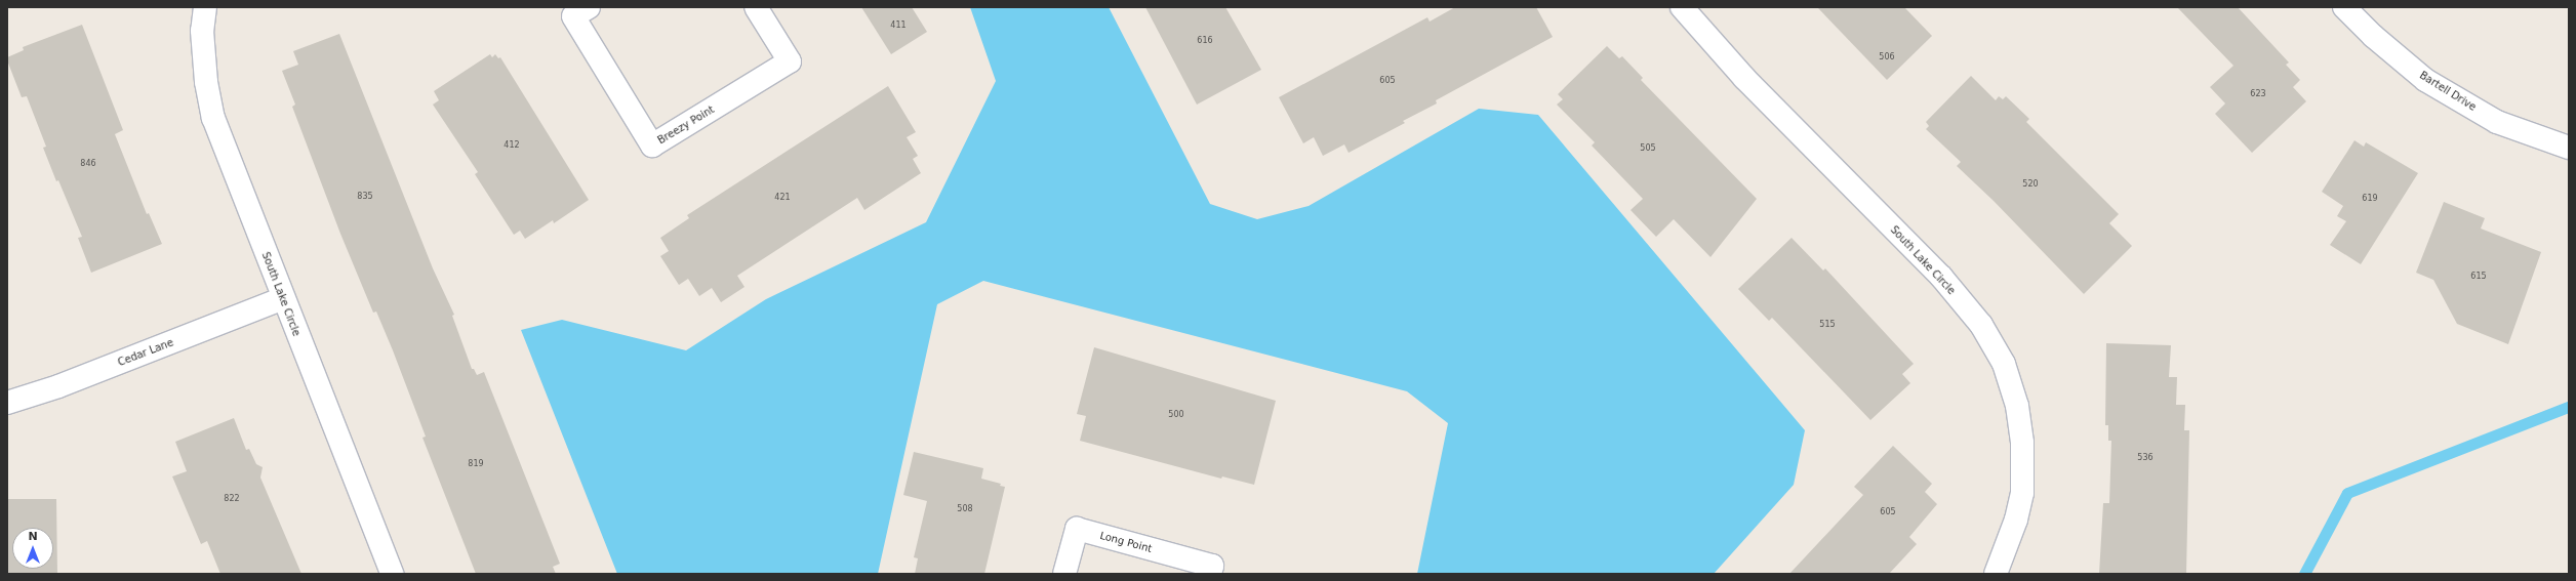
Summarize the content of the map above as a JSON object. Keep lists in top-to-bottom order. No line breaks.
{"streets":{"street":["Bartell Drive","Breezy Point","South Lake Circle","Cedar Lane","Long Point"]},"crossings":[["South Lake Circle","Cedar Lane"]],"house_numbers":["411","616","506","605","623","412","505","846","520","835","421","619","615","515","500","536","819","822","508","605"],"north":"top"}
